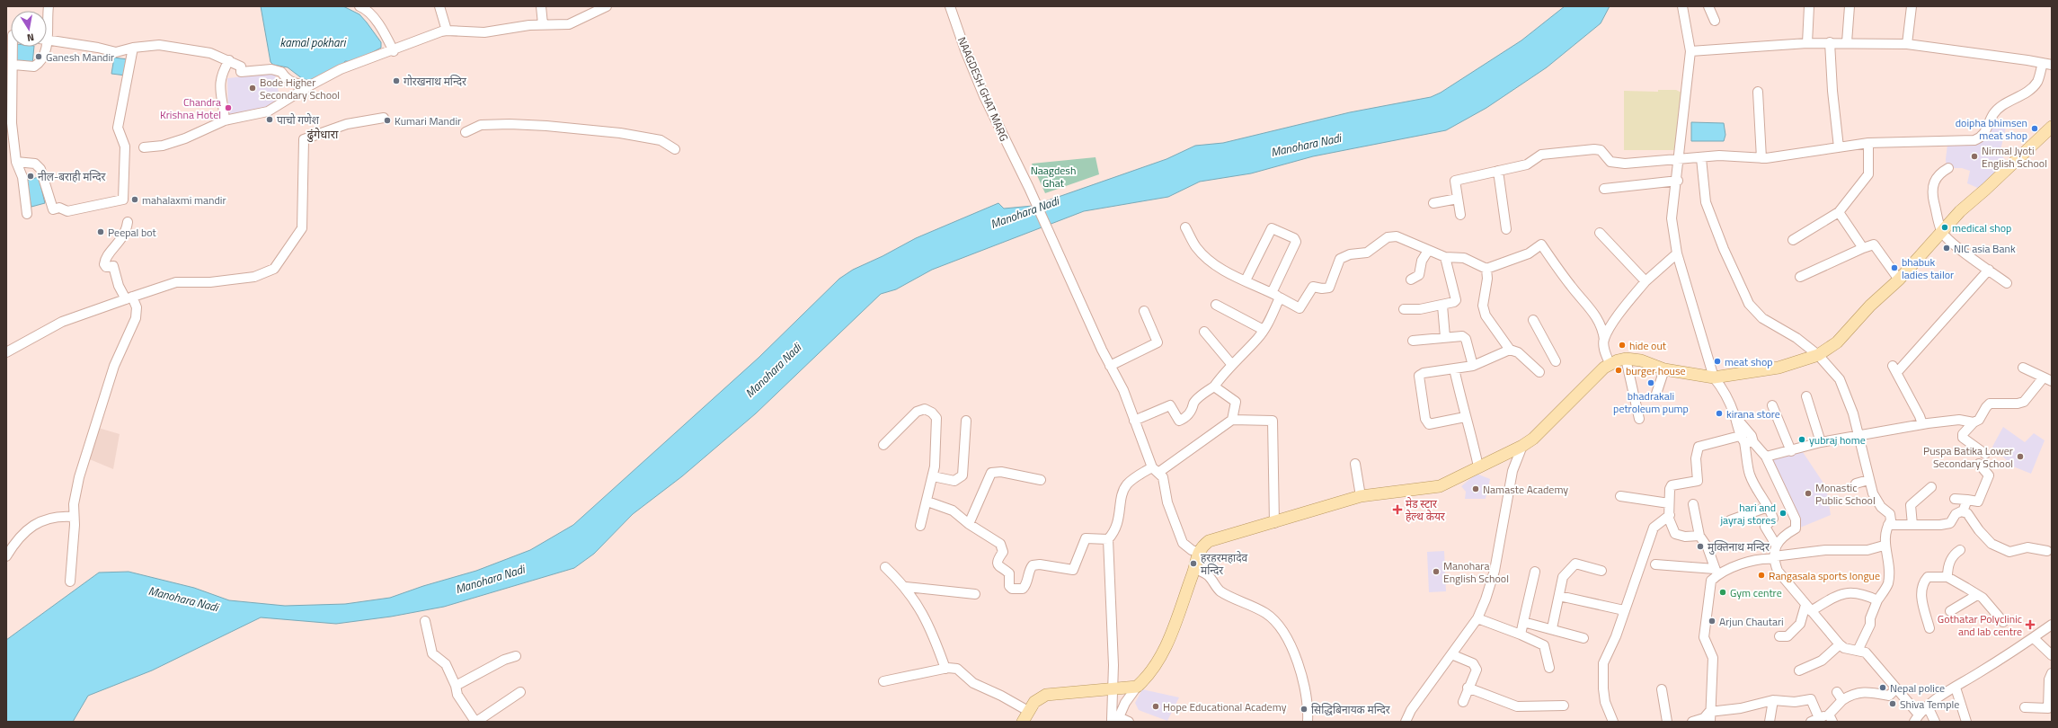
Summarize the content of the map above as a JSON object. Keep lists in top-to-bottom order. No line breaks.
{"streets":{"street":["NAAGDESH GHAT MARG"]},"districts":["ढुंगेधारा"],"water":["kamal pokhari","Manohara Nadi"],"parks":["Naagdesh Ghat"],"places":{"other":["Ganesh Mandir","गोरखनाथ मन्दिर","Bode Higher Secondary School","Chandra Krishna Hotel","पाचो गणेश","Kumari Mandir","doipha bhimsen meat shop","Nirmal Jyoti English School","नील-बराही मन्दिर","mahalaxmi mandir","medical shop","Peepal bot","NIC asia Bank","bhabuk ladies tailor","hide out","meat shop","burger house","bhadrakali petroleum pump","kirana store","yubraj home","Puspa Batika Lower Secondary School","Namaste Academy","Monastic Public School","hari and jayraj stores","मुक्तिनाथ मन्दिर","हरहरमहादेव मन्दिर","Manohara English School","Rangasala sports longue","Gym centre","Arjun Chautari","Nepal police","Shiva Temple","Hope Educational Academy","सिद्धिबिनायक मन्दिर"],"health":["मेड स्टार हेल्थ केयर","Gothatar Polyclinic and lab centre"]},"north":"bottom"}
